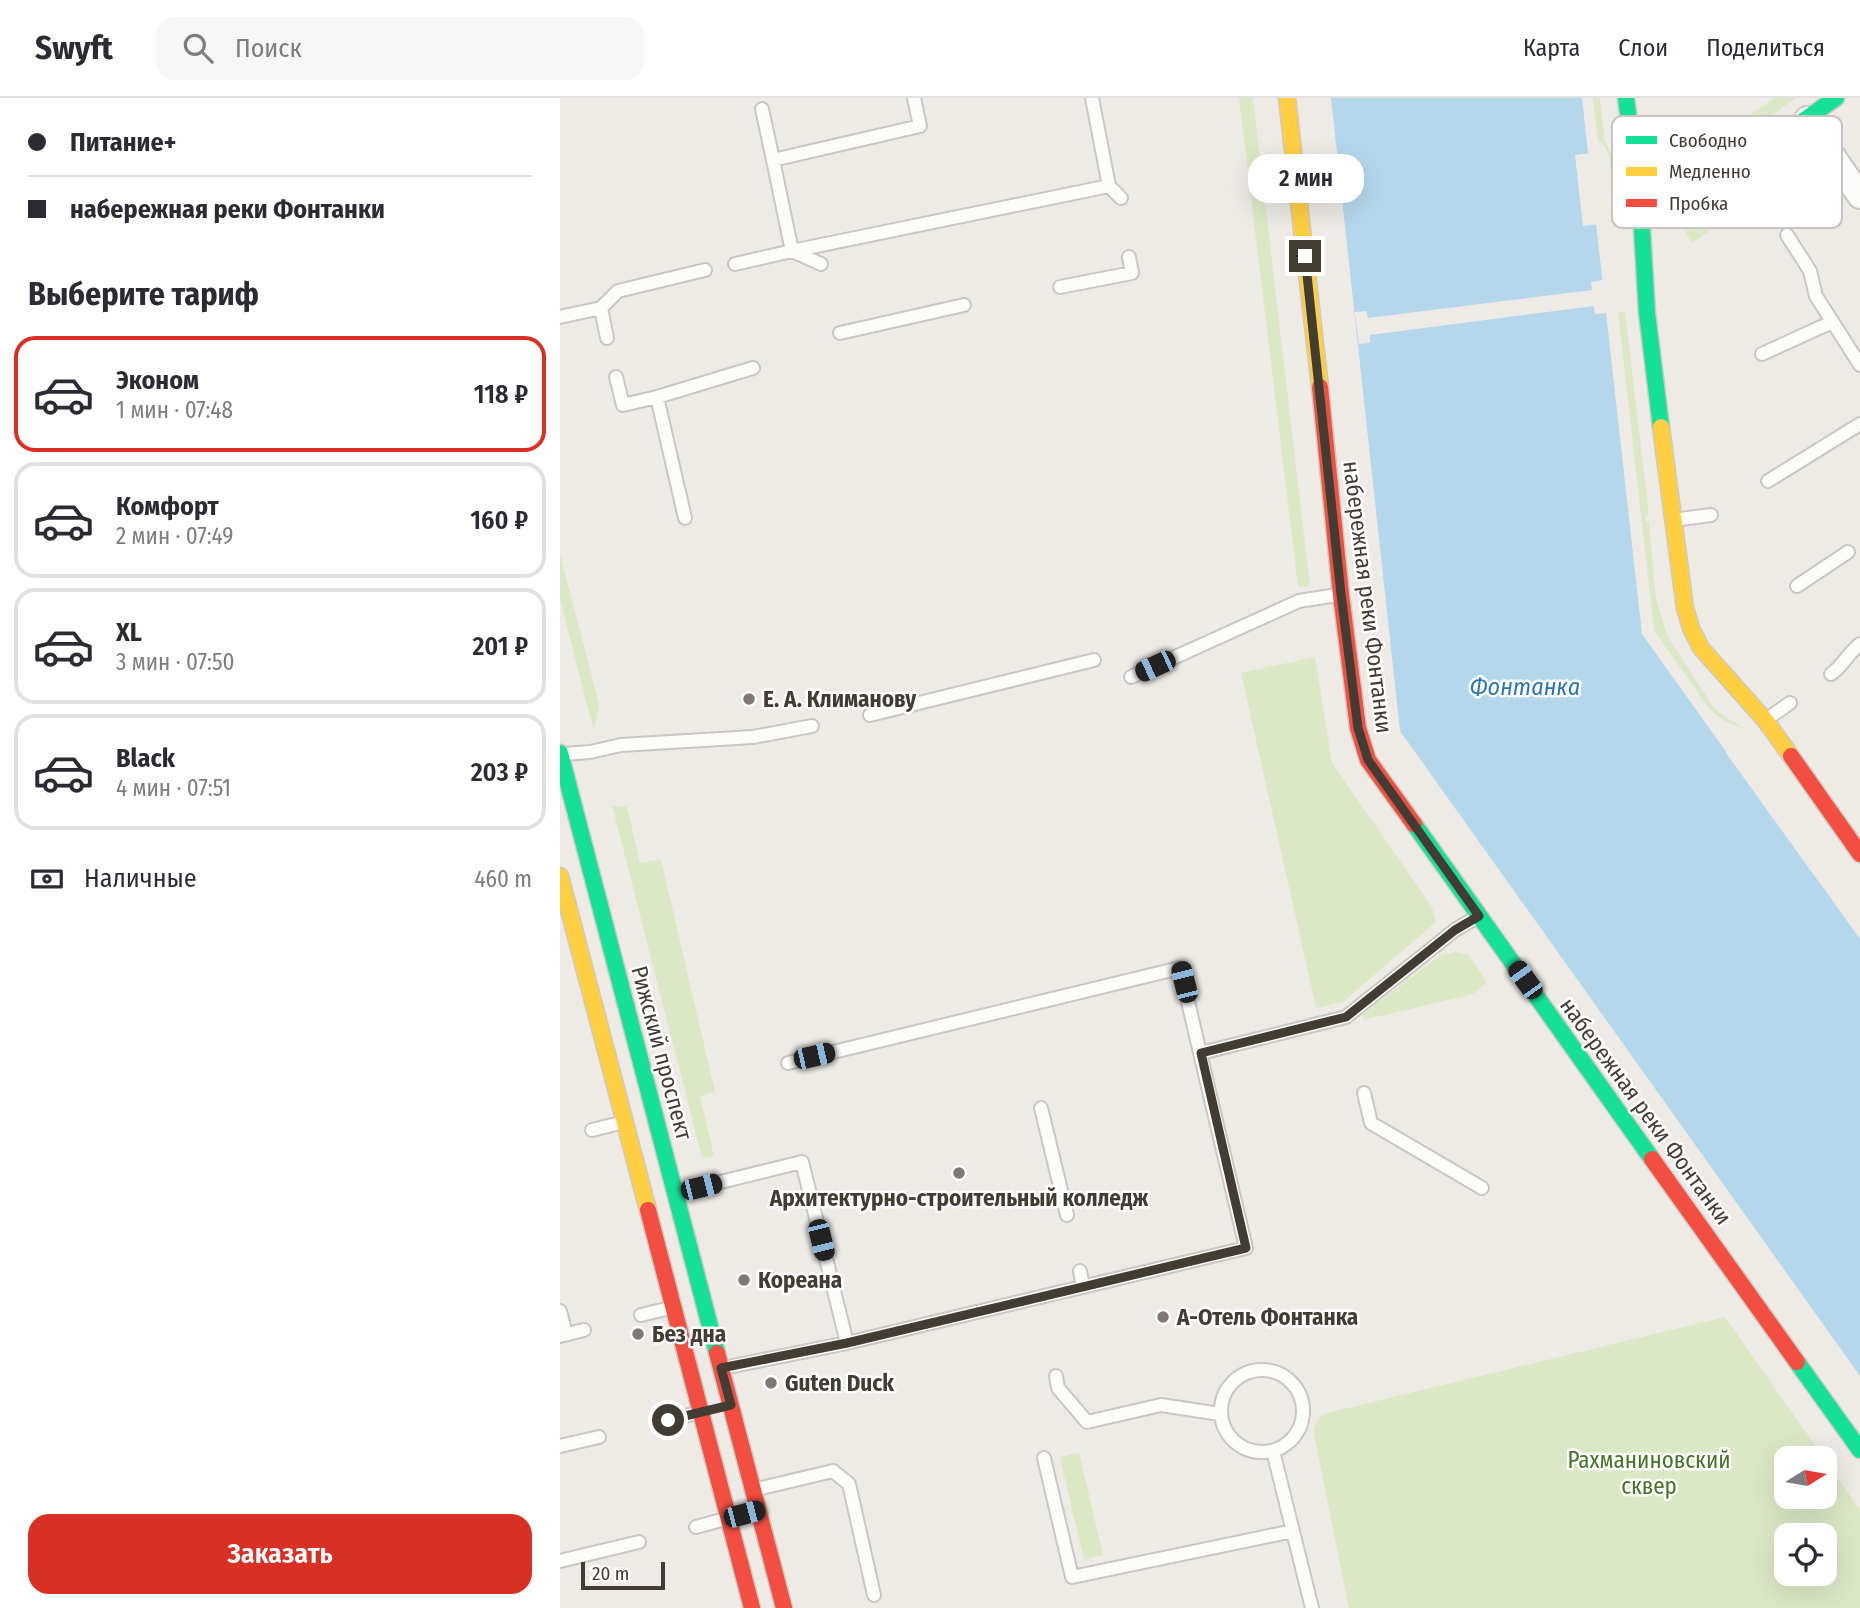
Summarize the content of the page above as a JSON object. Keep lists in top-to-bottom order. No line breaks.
{"streets":{"street":["набережная реки Фонтанки","Рижский проспект"]},"water":["Фонтанка"],"parks":["Рахманиновский сквер"],"places":["Е. А. Климанову","Архитектурно-строительный колледж","Кореана","A-Отель Фонтанка","Без дна","Guten Duck"],"legend":["Свободно","Медленно","Пробка"],"scale_bar":"20 m","north":"right","page":{"header":"Swyft","search":"Поиск","nav":["Карта","Слои","Поделиться"],"banner":["Питание+","набережная реки Фонтанки"],"bubble":"2 мин","heading":"Выберите тариф","list":[{"name":"Эконом","note":"1 мин · 07:48","value":"118 ₽"},{"name":"Комфорт","note":"2 мин · 07:49","value":"160 ₽"},{"name":"XL","note":"3 мин · 07:50","value":"201 ₽"},{"name":"Black","note":"4 мин · 07:51","value":"203 ₽"}],"pay":["Наличные","460 m"],"buttons":"Заказать","scale":"20 m"}}
